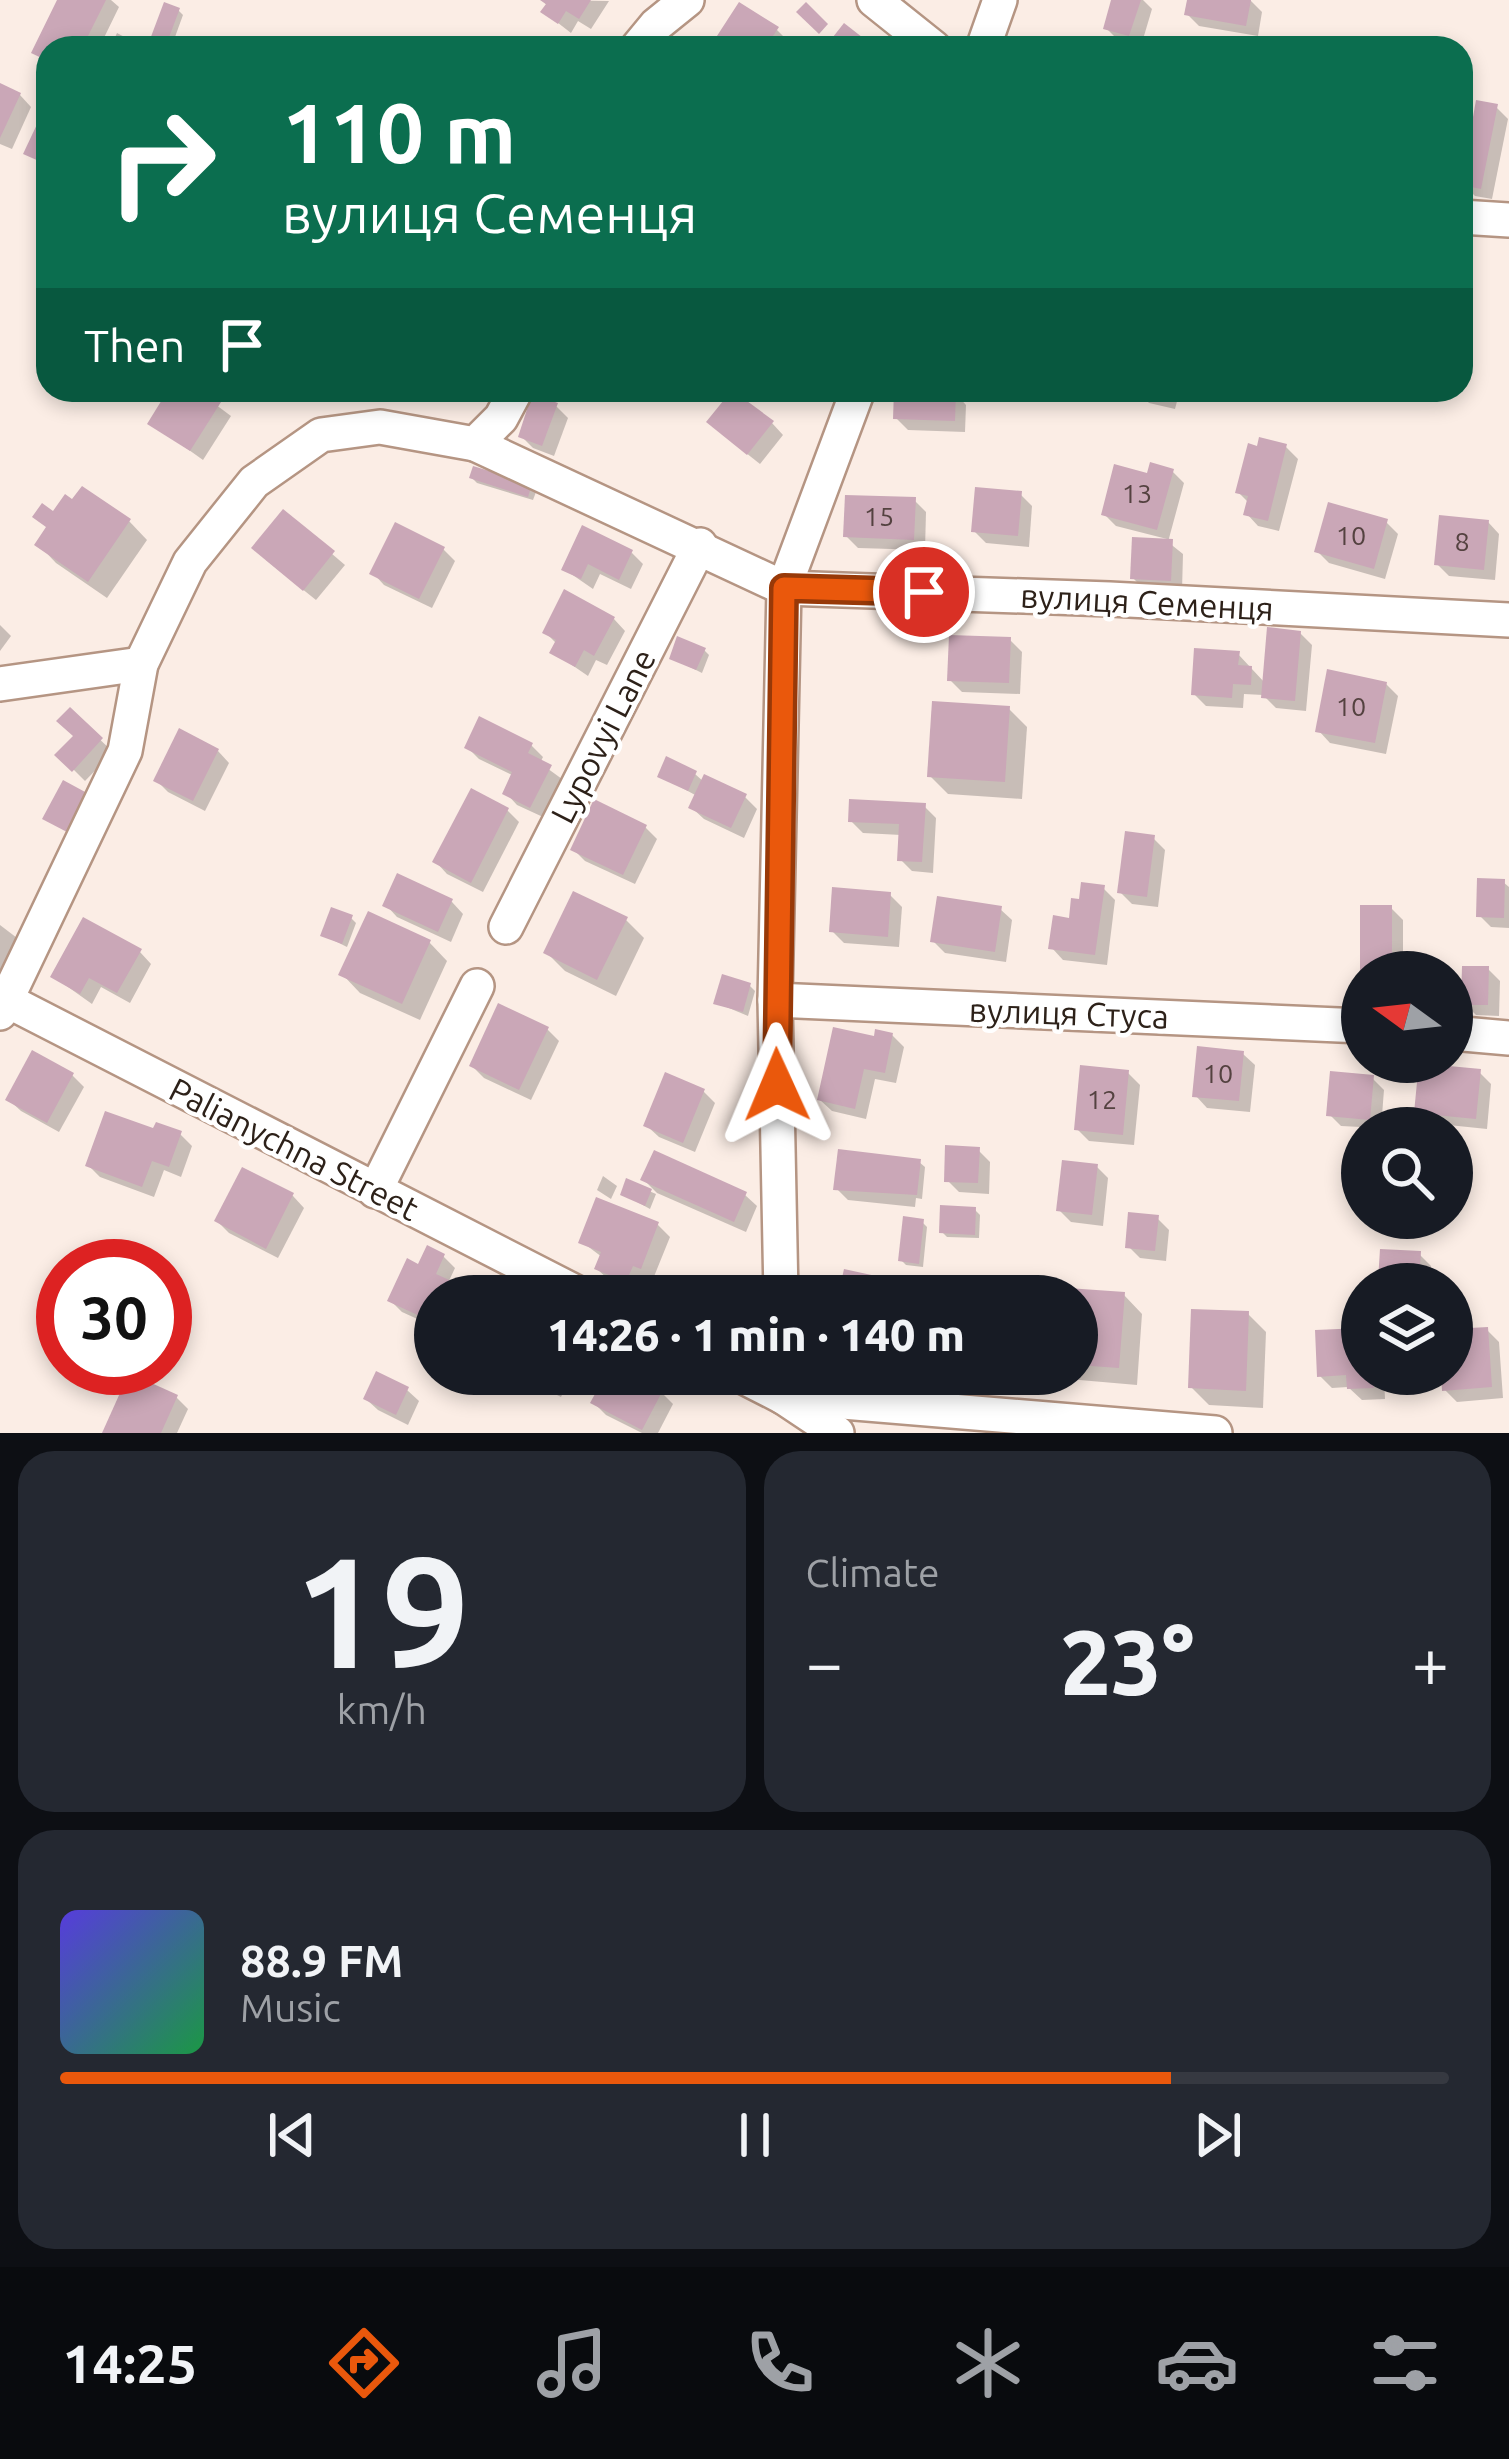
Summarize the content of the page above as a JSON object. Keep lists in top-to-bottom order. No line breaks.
{"streets":{"street":["вулиця Семенця","Lypovyi Lane","вулиця Стуса","Palianychna Street"]},"house_numbers":["13","15","10","8","10","10","12"],"north":"left","page":{"turn":["110 m","вулиця Семенця"],"then":"Then","limit":"30","trip":"14:26 · 1 min · 140 m","tile":[["19","km/h"],"Climate"],"heat":["−","23°","+"],"song":["88.9 FM","Music"],"tabs":"14:25"}}
